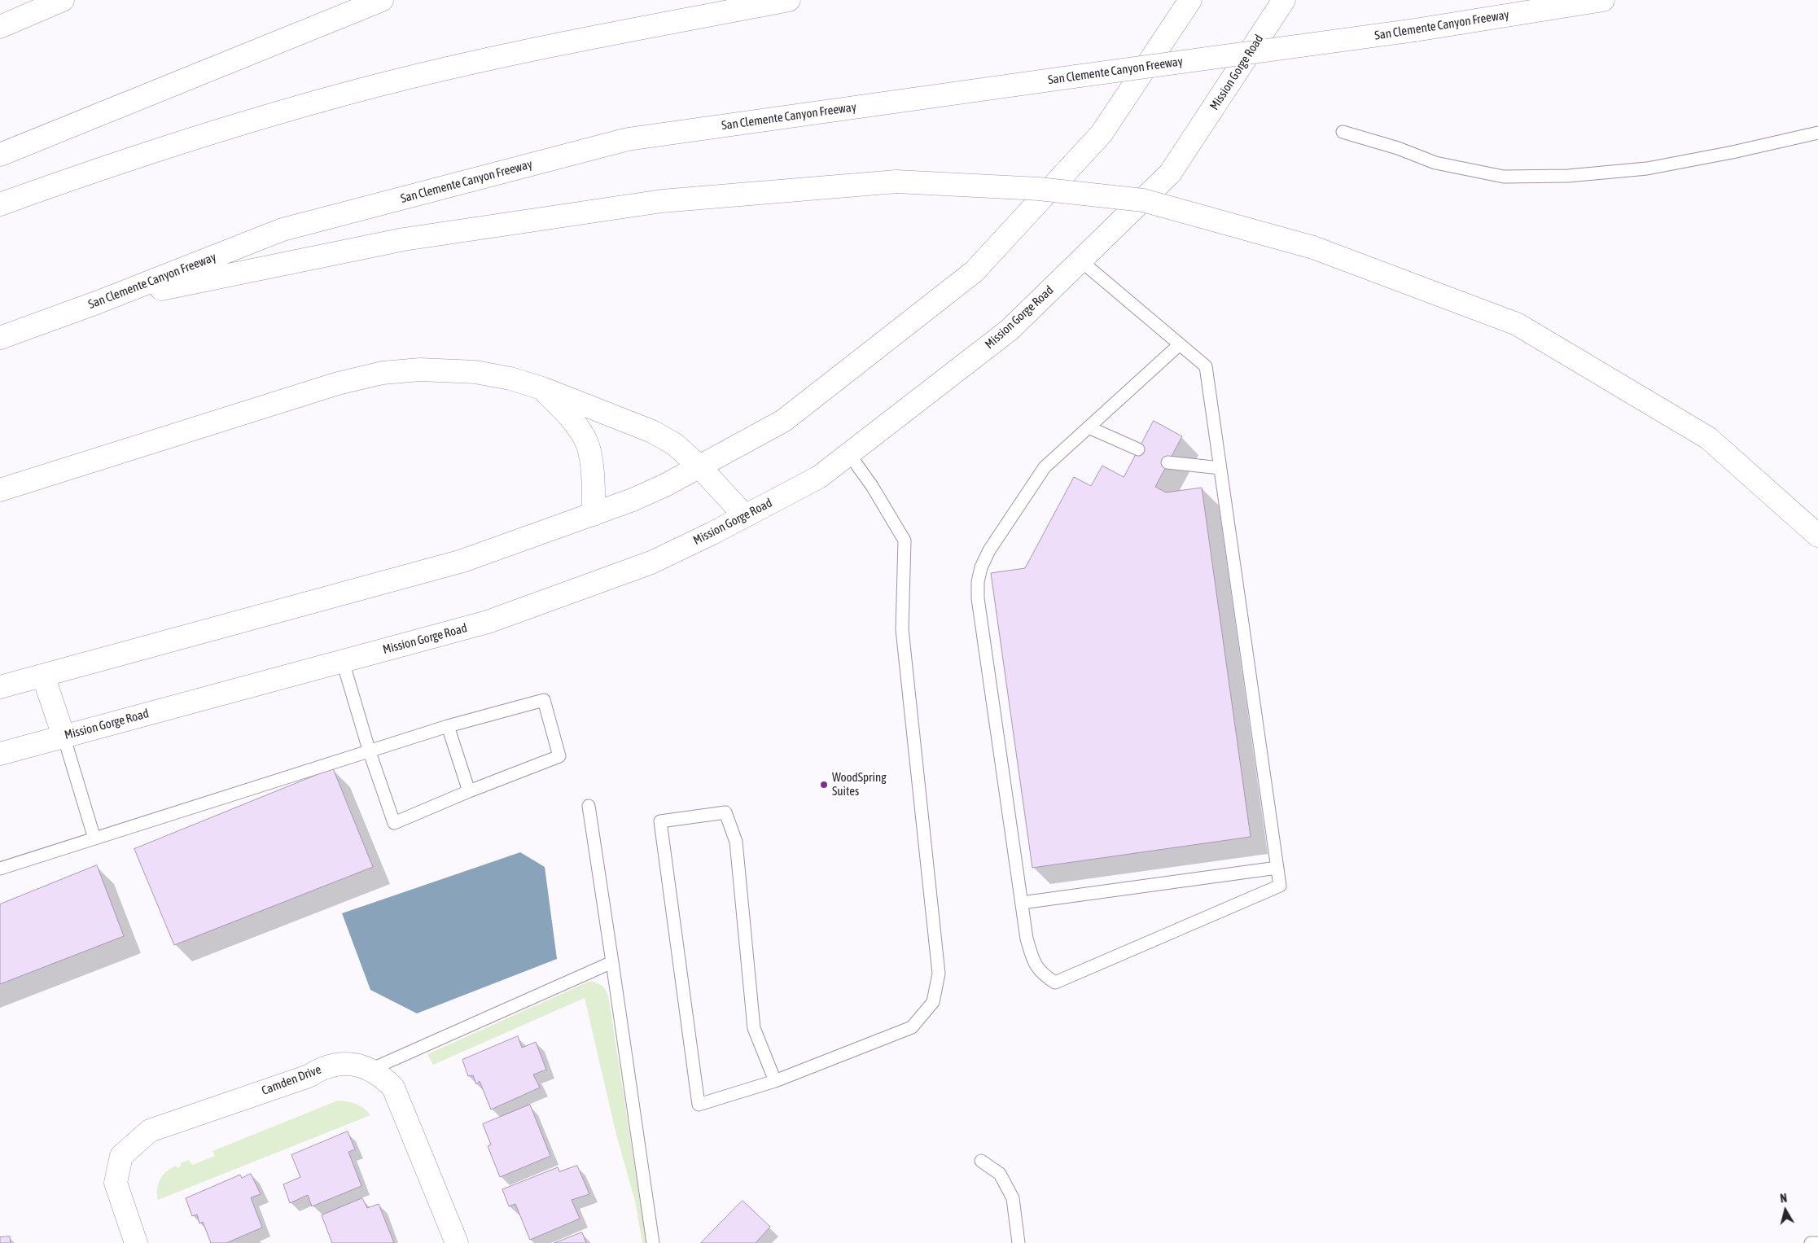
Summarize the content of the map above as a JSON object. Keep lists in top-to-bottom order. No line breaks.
{"streets":{"main road":["San Clemente Canyon Freeway","Mission Gorge Road","Camden Drive"]},"places":["WoodSpring Suites"],"north":"top"}
